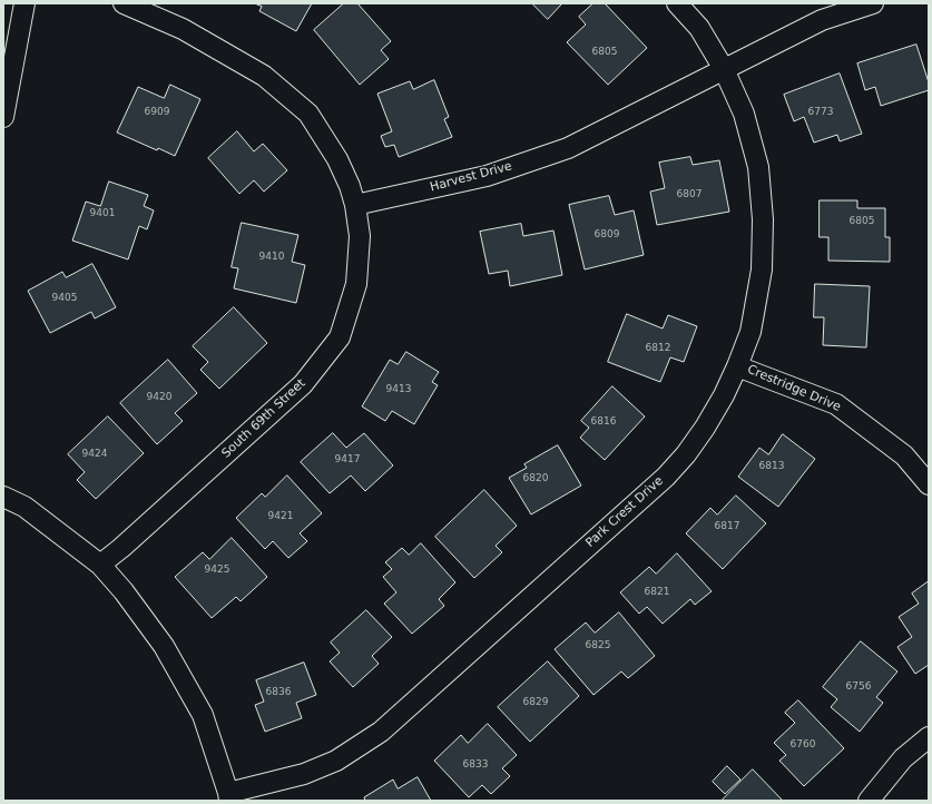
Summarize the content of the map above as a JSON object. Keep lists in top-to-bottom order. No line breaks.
{"streets":{"street":["Harvest Drive","Crestridge Drive","South 69th Street","Park Crest Drive"]},"crossings":[["Harvest Drive","South 69th Street"],["Harvest Drive","Park Crest Drive"],["Crestridge Drive","Park Crest Drive"]],"house_numbers":["6805","6909","6773","6807","9401","6805","6809","9410","9405","6812","9413","9420","6816","9424","9417","6813","6820","9421","6817","9425","6821","6825","6756","6836","6829","6760","6833"]}
